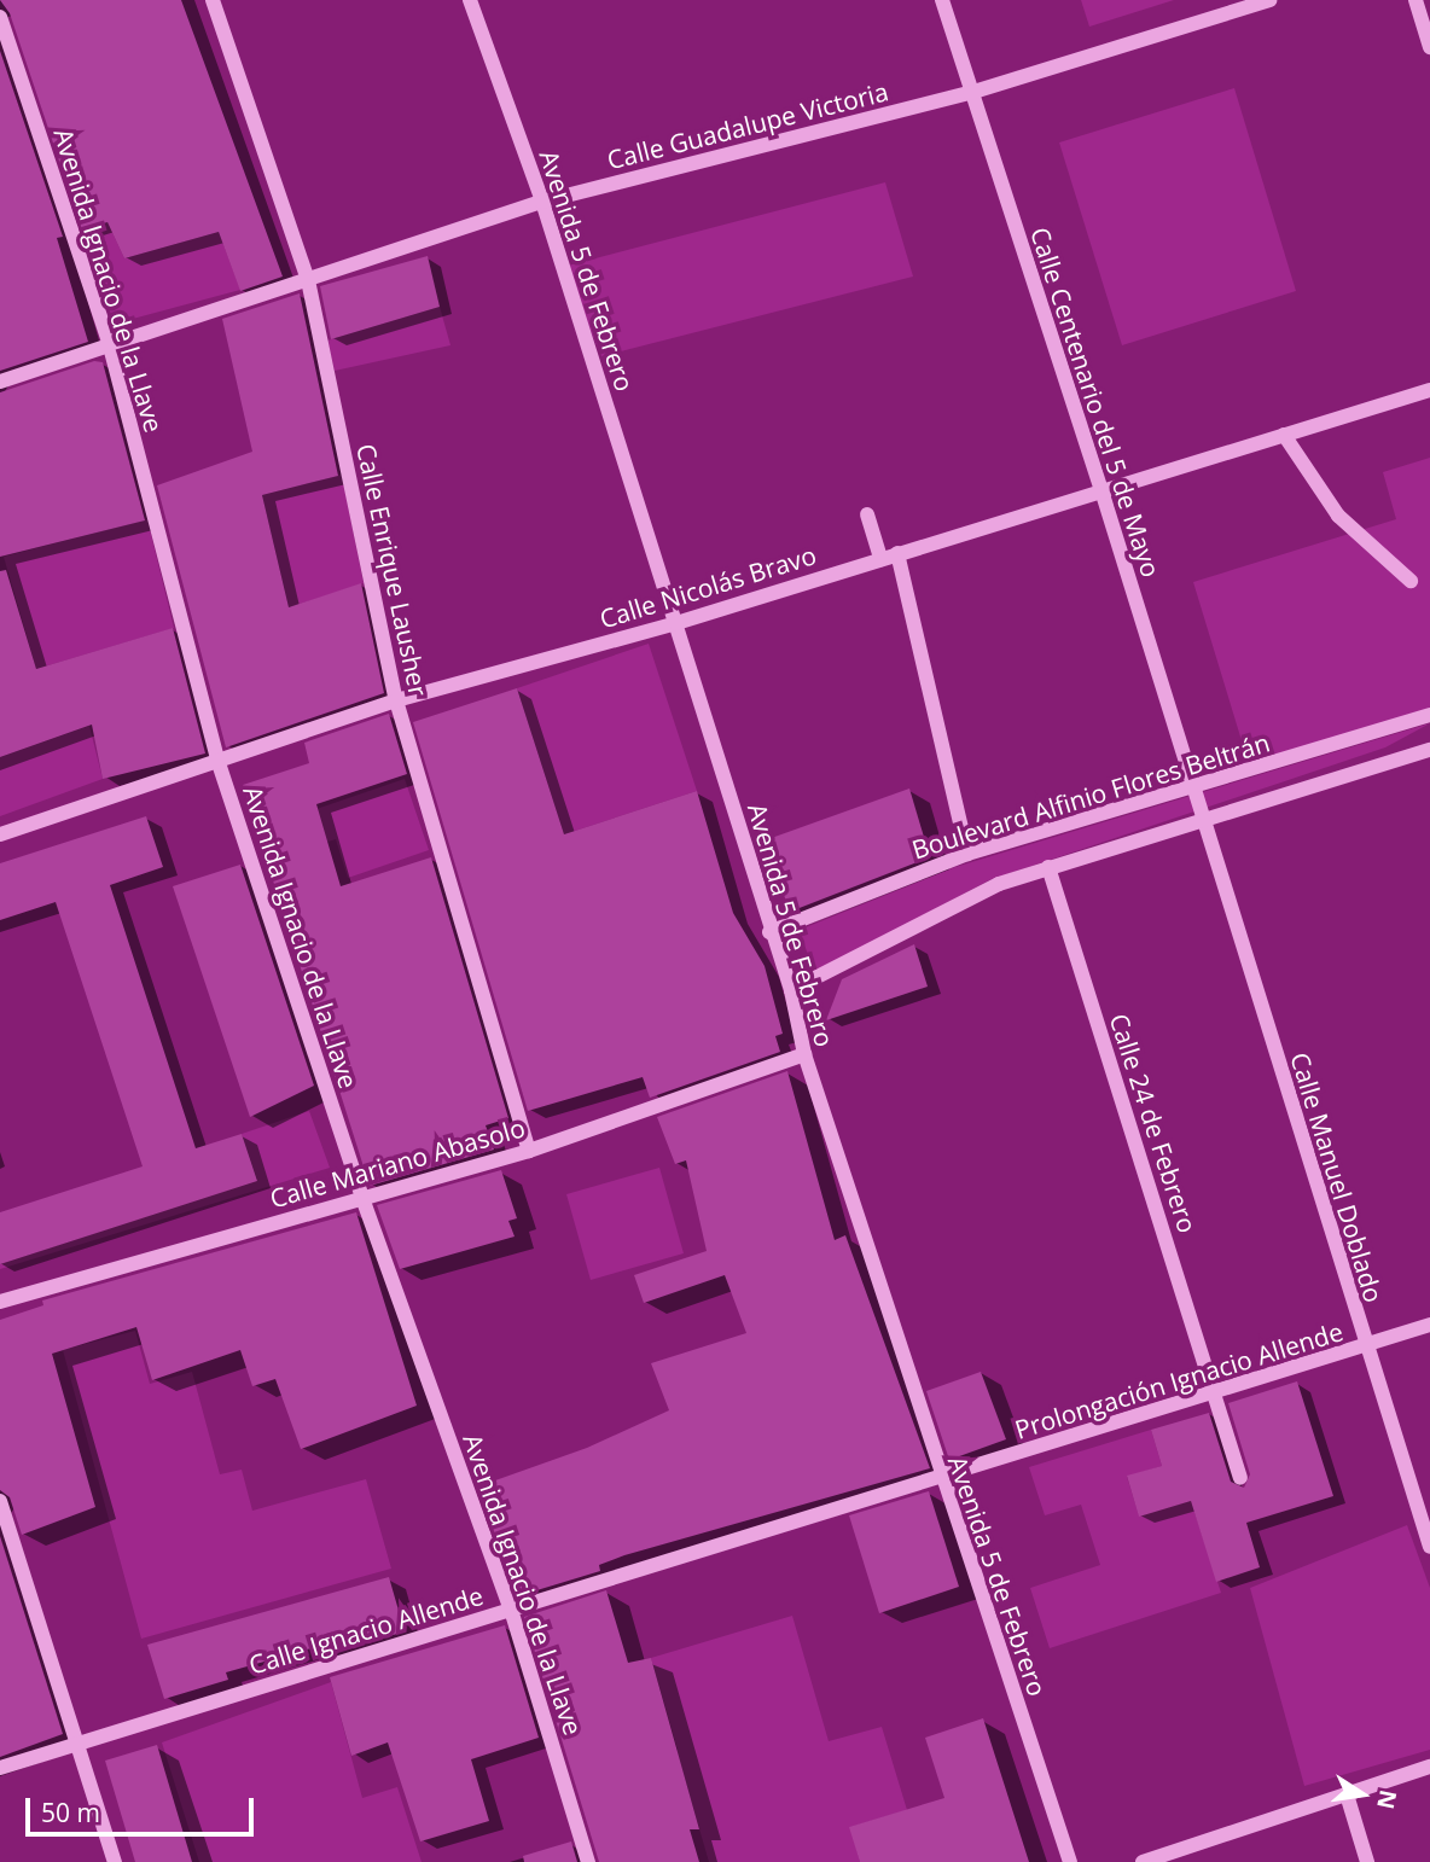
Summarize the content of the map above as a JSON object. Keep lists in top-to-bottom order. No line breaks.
{"streets":{"street":["Calle Guadalupe Victoria","Avenida 5 de Febrero","Avenida Ignacio de la Llave","Calle Centenario del 5 de Mayo","Calle Enrique Lausher","Calle Nicolás Bravo","Boulevard Alfinio Flores Beltrán","Calle 24 de Febrero","Calle Mariano Abasolo","Calle Manuel Doblado","Prolongación Ignacio Allende","Calle Ignacio Allende"]},"crossings":[["Calle Guadalupe Victoria","Avenida 5 de Febrero"],["Calle Guadalupe Victoria","Avenida Ignacio de la Llave"],["Calle Guadalupe Victoria","Calle Centenario del 5 de Mayo"],["Calle Guadalupe Victoria","Calle Enrique Lausher"],["Avenida 5 de Febrero","Calle Nicolás Bravo"],["Avenida 5 de Febrero","Boulevard Alfinio Flores Beltrán"],["Avenida 5 de Febrero","Calle Mariano Abasolo"],["Avenida 5 de Febrero","Prolongación Ignacio Allende"],["Avenida 5 de Febrero","Calle Ignacio Allende"],["Avenida Ignacio de la Llave","Calle Nicolás Bravo"],["Avenida Ignacio de la Llave","Calle Mariano Abasolo"],["Avenida Ignacio de la Llave","Calle Ignacio Allende"],["Calle Centenario del 5 de Mayo","Calle Nicolás Bravo"],["Calle Centenario del 5 de Mayo","Boulevard Alfinio Flores Beltrán"],["Calle Centenario del 5 de Mayo","Calle Manuel Doblado"],["Calle Enrique Lausher","Calle Nicolás Bravo"],["Calle Enrique Lausher","Calle Mariano Abasolo"],["Calle 24 de Febrero","Prolongación Ignacio Allende"],["Calle Manuel Doblado","Prolongación Ignacio Allende"],["Prolongación Ignacio Allende","Calle Ignacio Allende"]],"scale_bar":"50 m","north":"right"}
